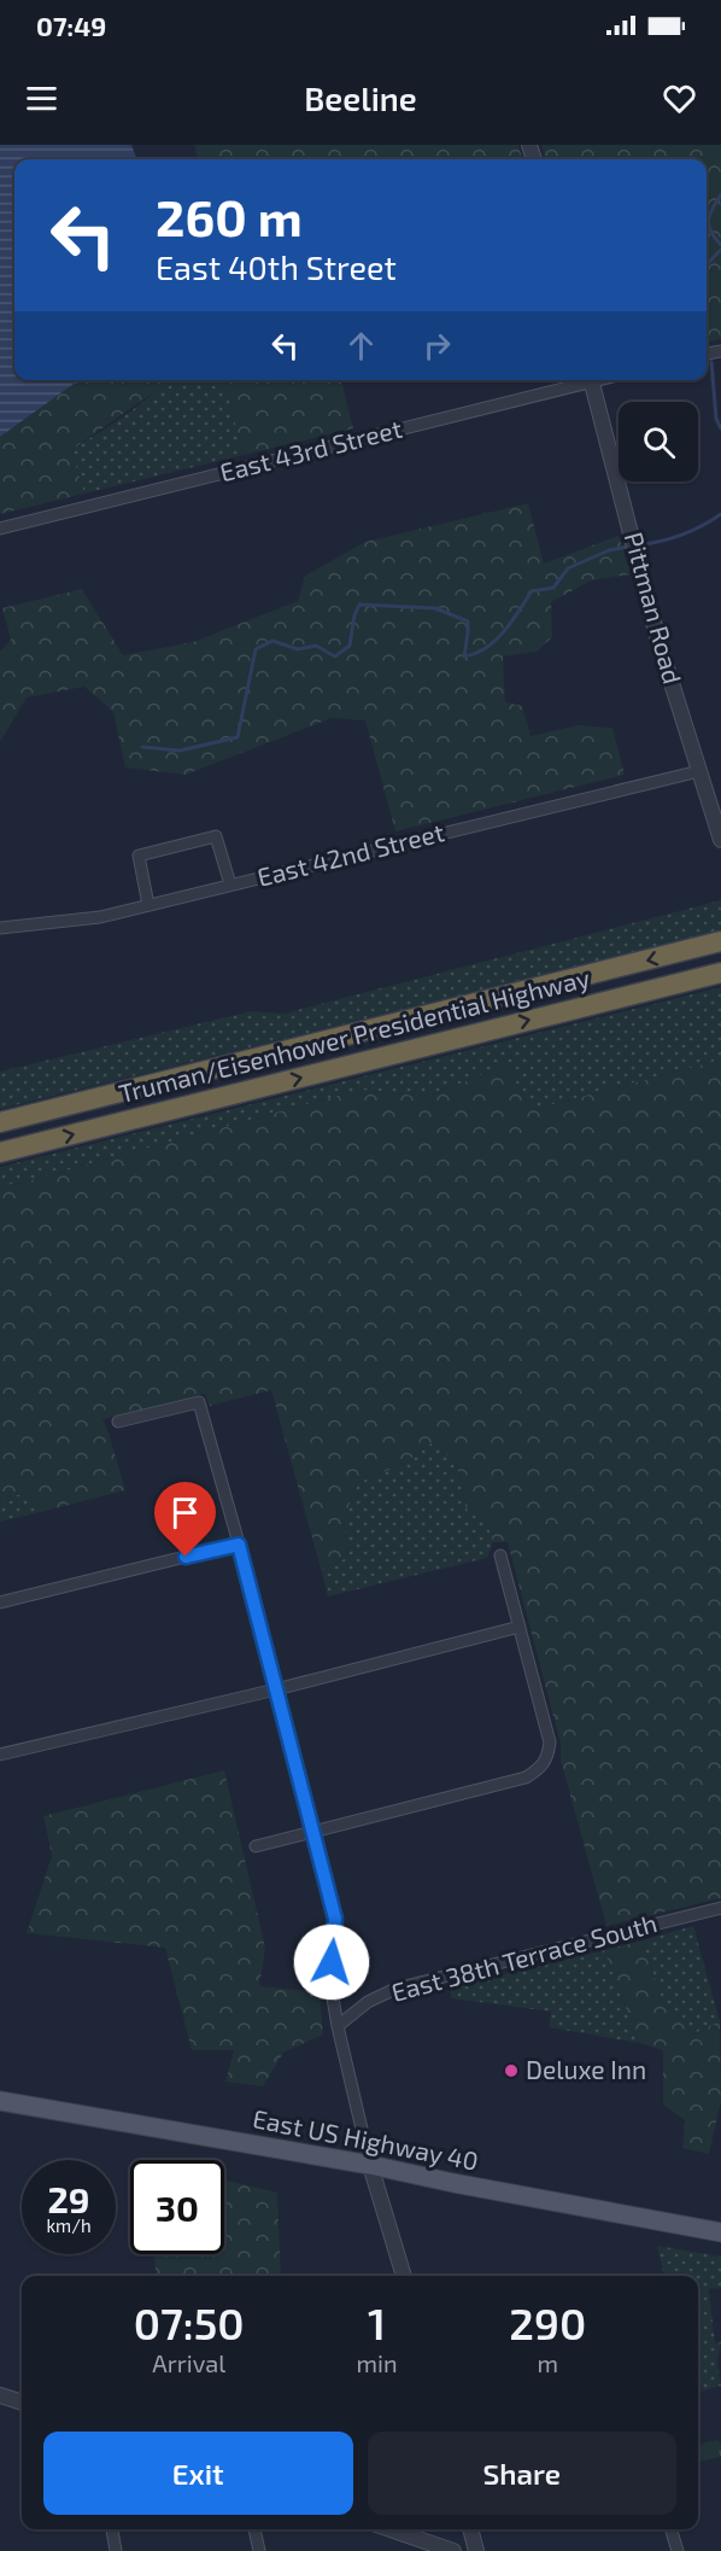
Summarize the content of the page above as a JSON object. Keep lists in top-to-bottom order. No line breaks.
{"streets":{"highway":["Truman/Eisenhower Presidential Highway"],"main road":["East US Highway 40"],"street":["East 43rd Street","Pittman Road","East 42nd Street","East 38th Terrace South"]},"crossings":[["Pittman Road","East 42nd Street"]],"places":["Deluxe Inn"],"page":{"status":"07:49","header":"Beeline","turn":["260 m","East 40th Street"],"speed":"29 km/h","limit":"30","eta":["07:50","Arrival","1","min","290","m"],"buttons":["Exit","Share"]}}
